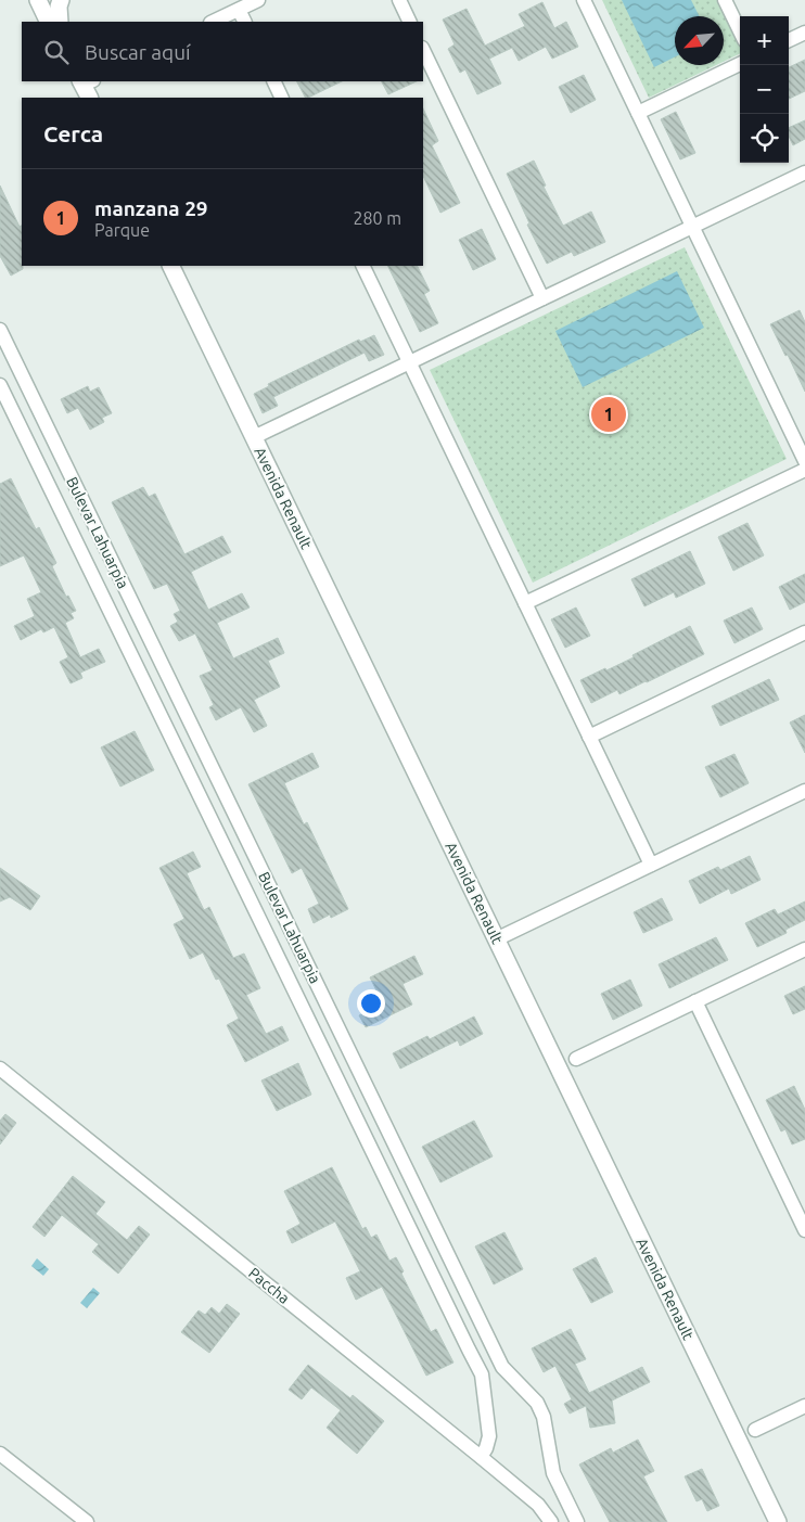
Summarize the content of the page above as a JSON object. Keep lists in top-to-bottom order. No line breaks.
{"streets":{"street":["Avenida Renault","Bulevar Lahuarpia","Paccha"]},"north":"bottom left","page":{"map_buttons":["+","−"],"search":"Buscar aquí","heading":"Cerca","list":[{"mark":"1","name":"manzana 29","note":"Parque","value":"280 m"}],"pins":"1"}}
